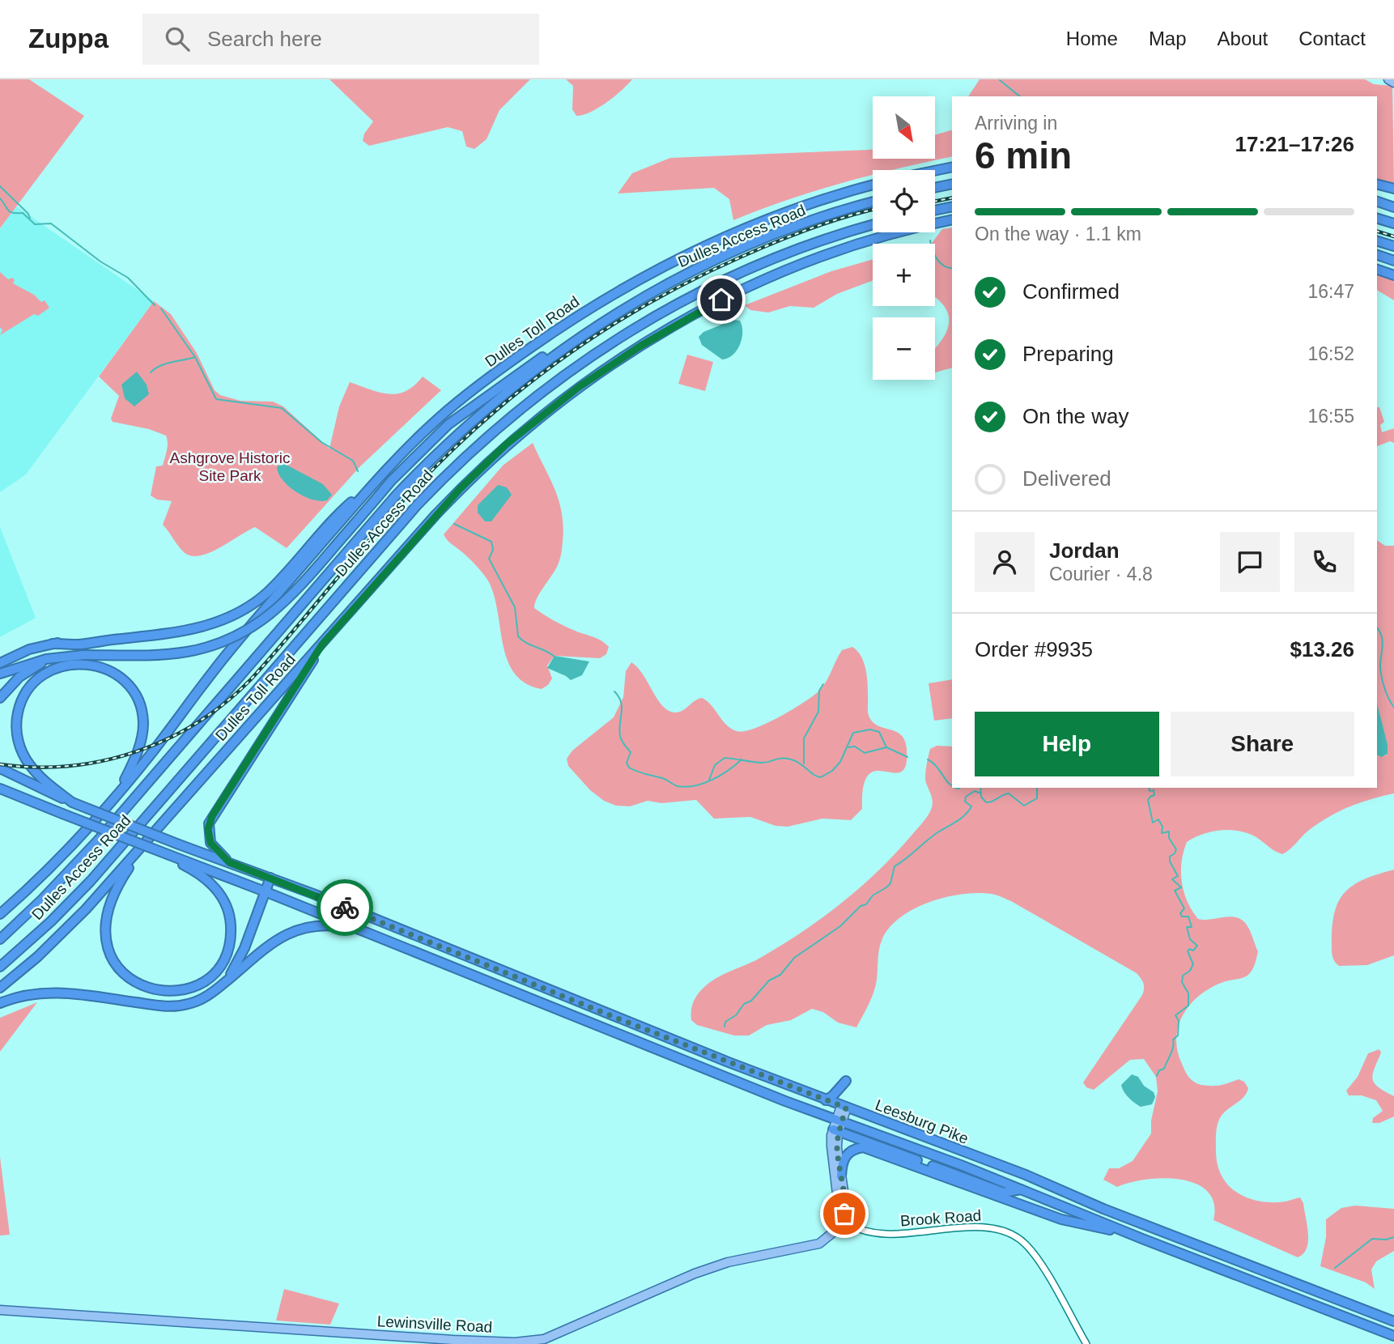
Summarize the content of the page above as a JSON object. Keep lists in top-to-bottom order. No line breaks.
{"streets":{"highway":["Dulles Access Road","Dulles Toll Road","Leesburg Pike"],"main road":["Lewinsville Road"],"street":["Brook Road"]},"crossings":[["Brook Road","Lewinsville Road"]],"parks":["Ashgrove Historic Site Park"],"north":"bottom right","page":{"header":"Zuppa","search":"Search here","nav":["Home","Map","About","Contact"],"map_buttons":["+","−"],"heading":["6 min","Arriving in","17:21–17:26"],"panel":["Jordan","Courier · 4.8","Order #9935","$13.26"],"bar":"On the way · 1.1 km","list":[["Confirmed","16:47"],["Preparing","16:52"],["On the way","16:55"],"Delivered"],"buttons":["Help","Share"]}}
